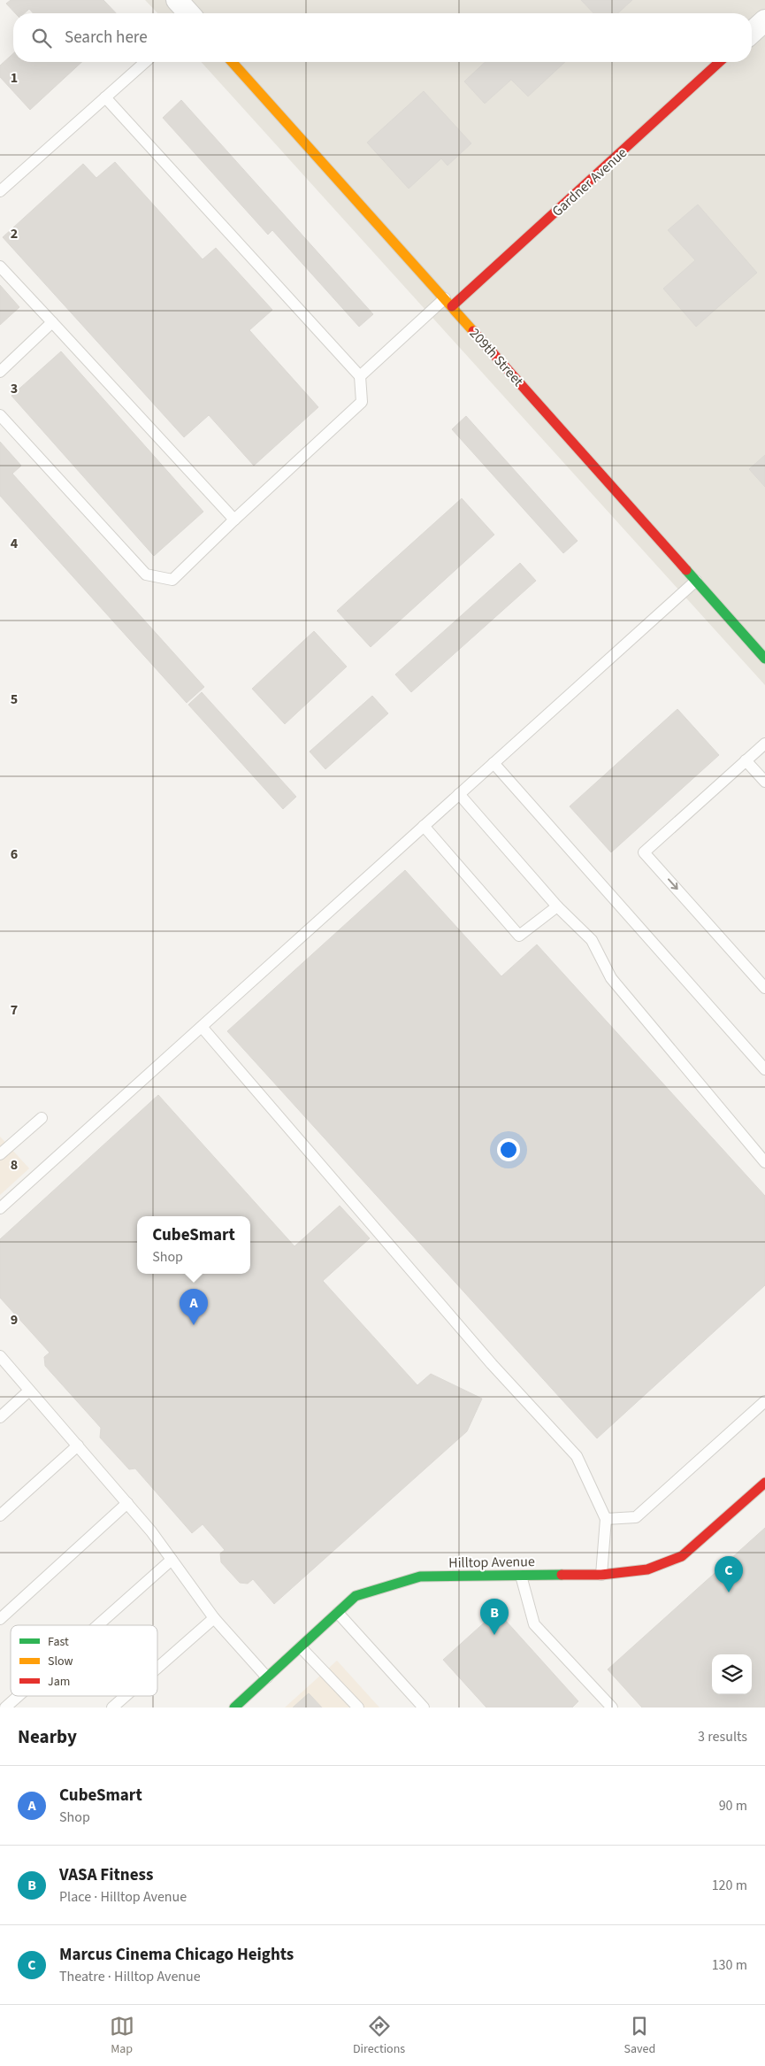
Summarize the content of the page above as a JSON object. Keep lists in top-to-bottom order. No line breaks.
{"streets":{"street":["Gardner Avenue","209th Street","Hilltop Avenue"]},"crossings":[["Gardner Avenue","209th Street"]],"legend":["Fast","Slow","Jam"],"page":{"search":"Search here","popup":["CubeSmart","Shop"],"pins":["A","C","B"],"heading":["Nearby","3 results"],"list":[{"mark":"A","name":"CubeSmart","note":"Shop","value":"90 m"},{"mark":"B","name":"VASA Fitness","note":"Place · Hilltop Avenue","value":"120 m"},{"mark":"C","name":"Marcus Cinema Chicago Heights","note":"Theatre · Hilltop Avenue","value":"130 m"}],"nav":["Map","Directions","Saved"]},"grid":{"rows":["1","2","3","4","5","6","7","8","9"]}}
